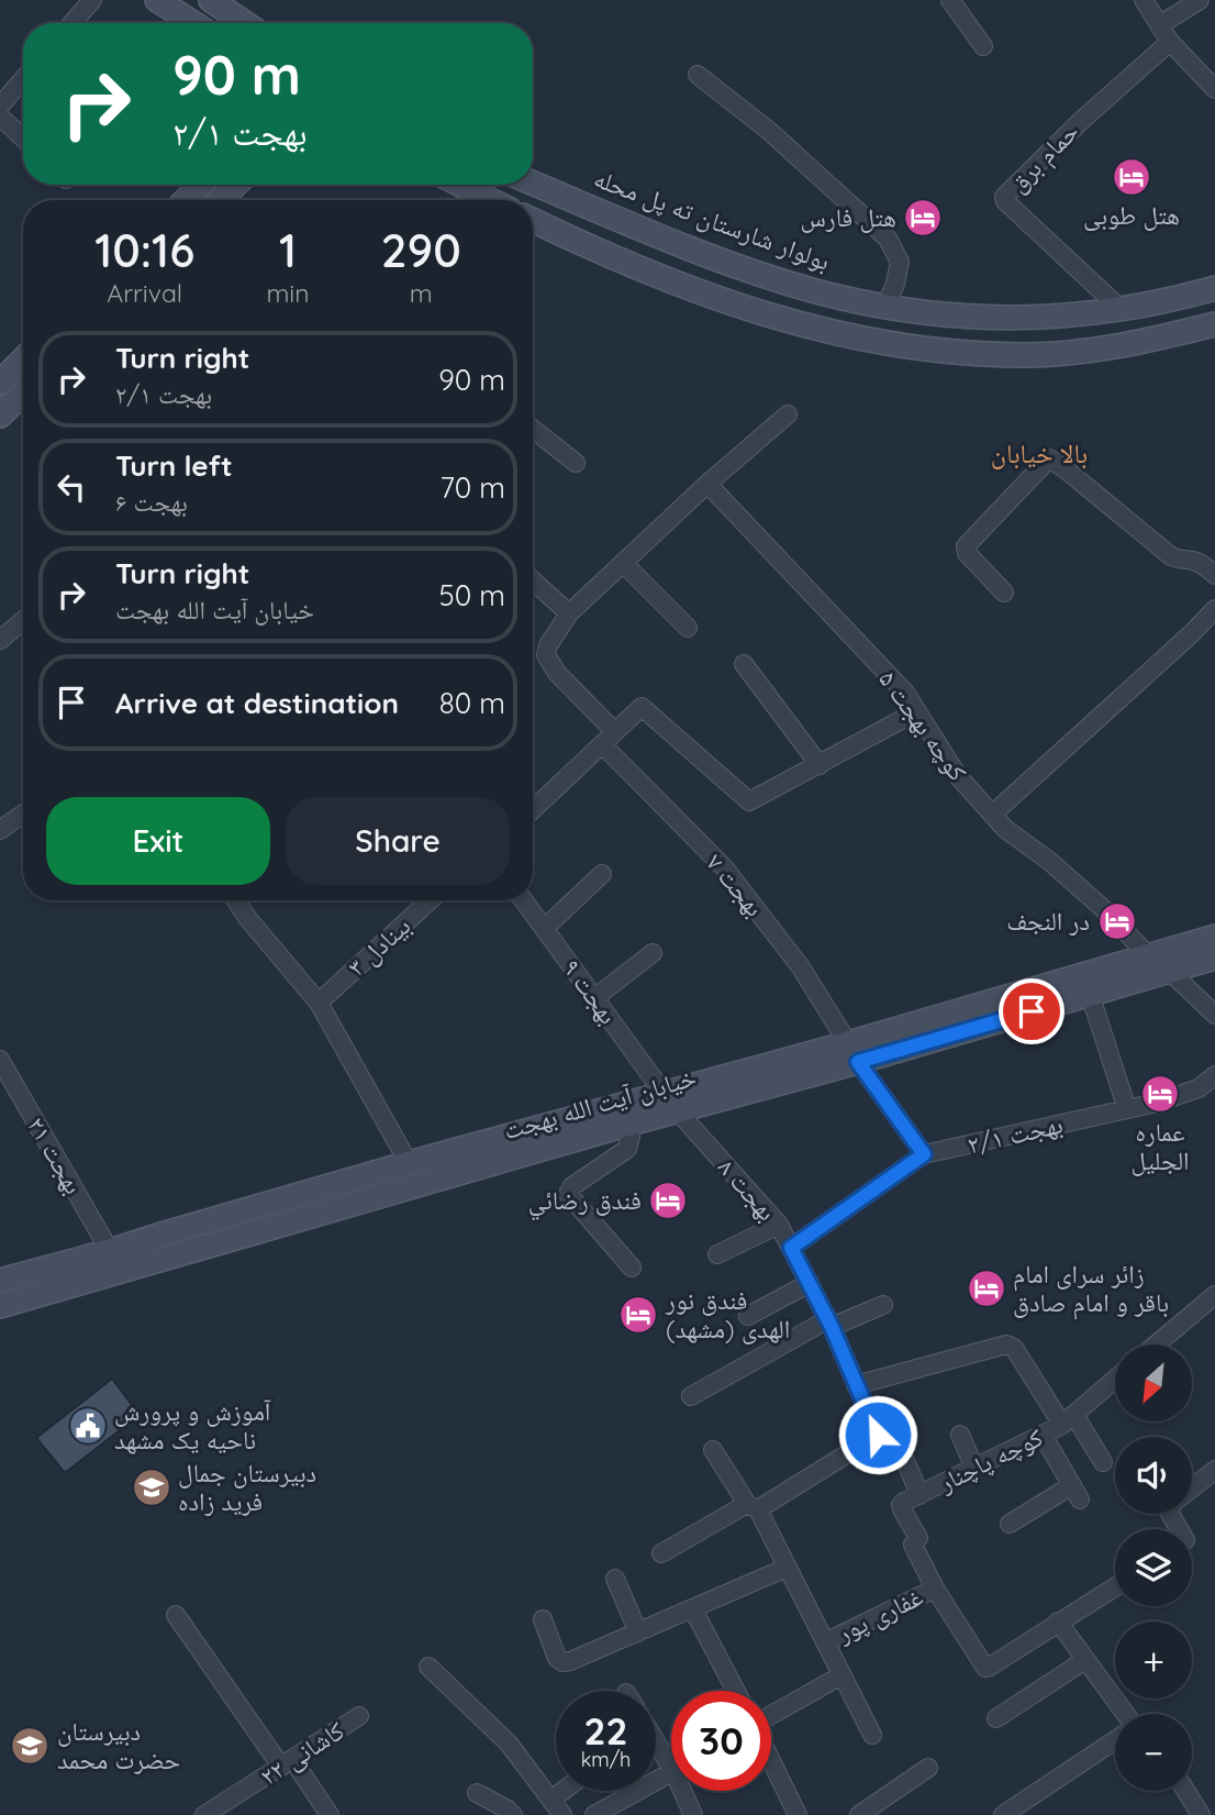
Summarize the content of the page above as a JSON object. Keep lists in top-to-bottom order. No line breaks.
{"streets":{"main road":["بولوار شارستان ته پل محله","خیابان آیت الله بهجت"],"street":["حمام برق","کوچه بهجت ۵","بهجت ۷","بینادل ۳","بهجت ۹","بهجت ۲/۱","بهجت ۲۱","بهجت ۸","کوچه پاچنار","غفاری پور","کاشانی ۲۲"]},"crossings":[["حمام برق","بولوار شارستان ته پل محله"],["کوچه بهجت ۵","خیابان آیت الله بهجت"],["بهجت ۷","خیابان آیت الله بهجت"],["بهجت ۷","بهجت ۲/۱"],["بهجت ۹","خیابان آیت الله بهجت"],["بهجت ۹","بهجت ۸"],["خیابان آیت الله بهجت","بهجت ۲۱"],["خیابان آیت الله بهجت","بهجت ۸"],["بهجت ۲/۱","بهجت ۸"],["بهجت ۸","کوچه پاچنار"]],"districts":["بالا خیابان"],"places":{"hotel":["هتل طوبی","هتل فارس","در النجف","عماره الجلیل","فندق رضائي","زائر سرای امام باقر و امام صادق","فندق نور الهدى (مشهد)"],"public building":["آموزش و پرورش ناحیه یک مشهد"],"school or university":["دبیرستان جمال فرید زاده","دبیرستان حضرت محمد"]},"north":"bottom left","page":{"turn":["90 m","بهجت ۲/۱"],"eta":["10:16","Arrival","1","min","290","m"],"list":[{"name":"Turn right","note":"بهجت ۲/۱","value":"90 m"},{"name":"Turn left","note":"بهجت ۶","value":"70 m"},{"name":"Turn right","note":"خیابان آیت الله بهجت","value":"50 m"},{"name":"Arrive at destination","value":"80 m"}],"buttons":["Exit","Share"],"map_buttons":["+","−"],"speed":"22 km/h","limit":"30"}}
